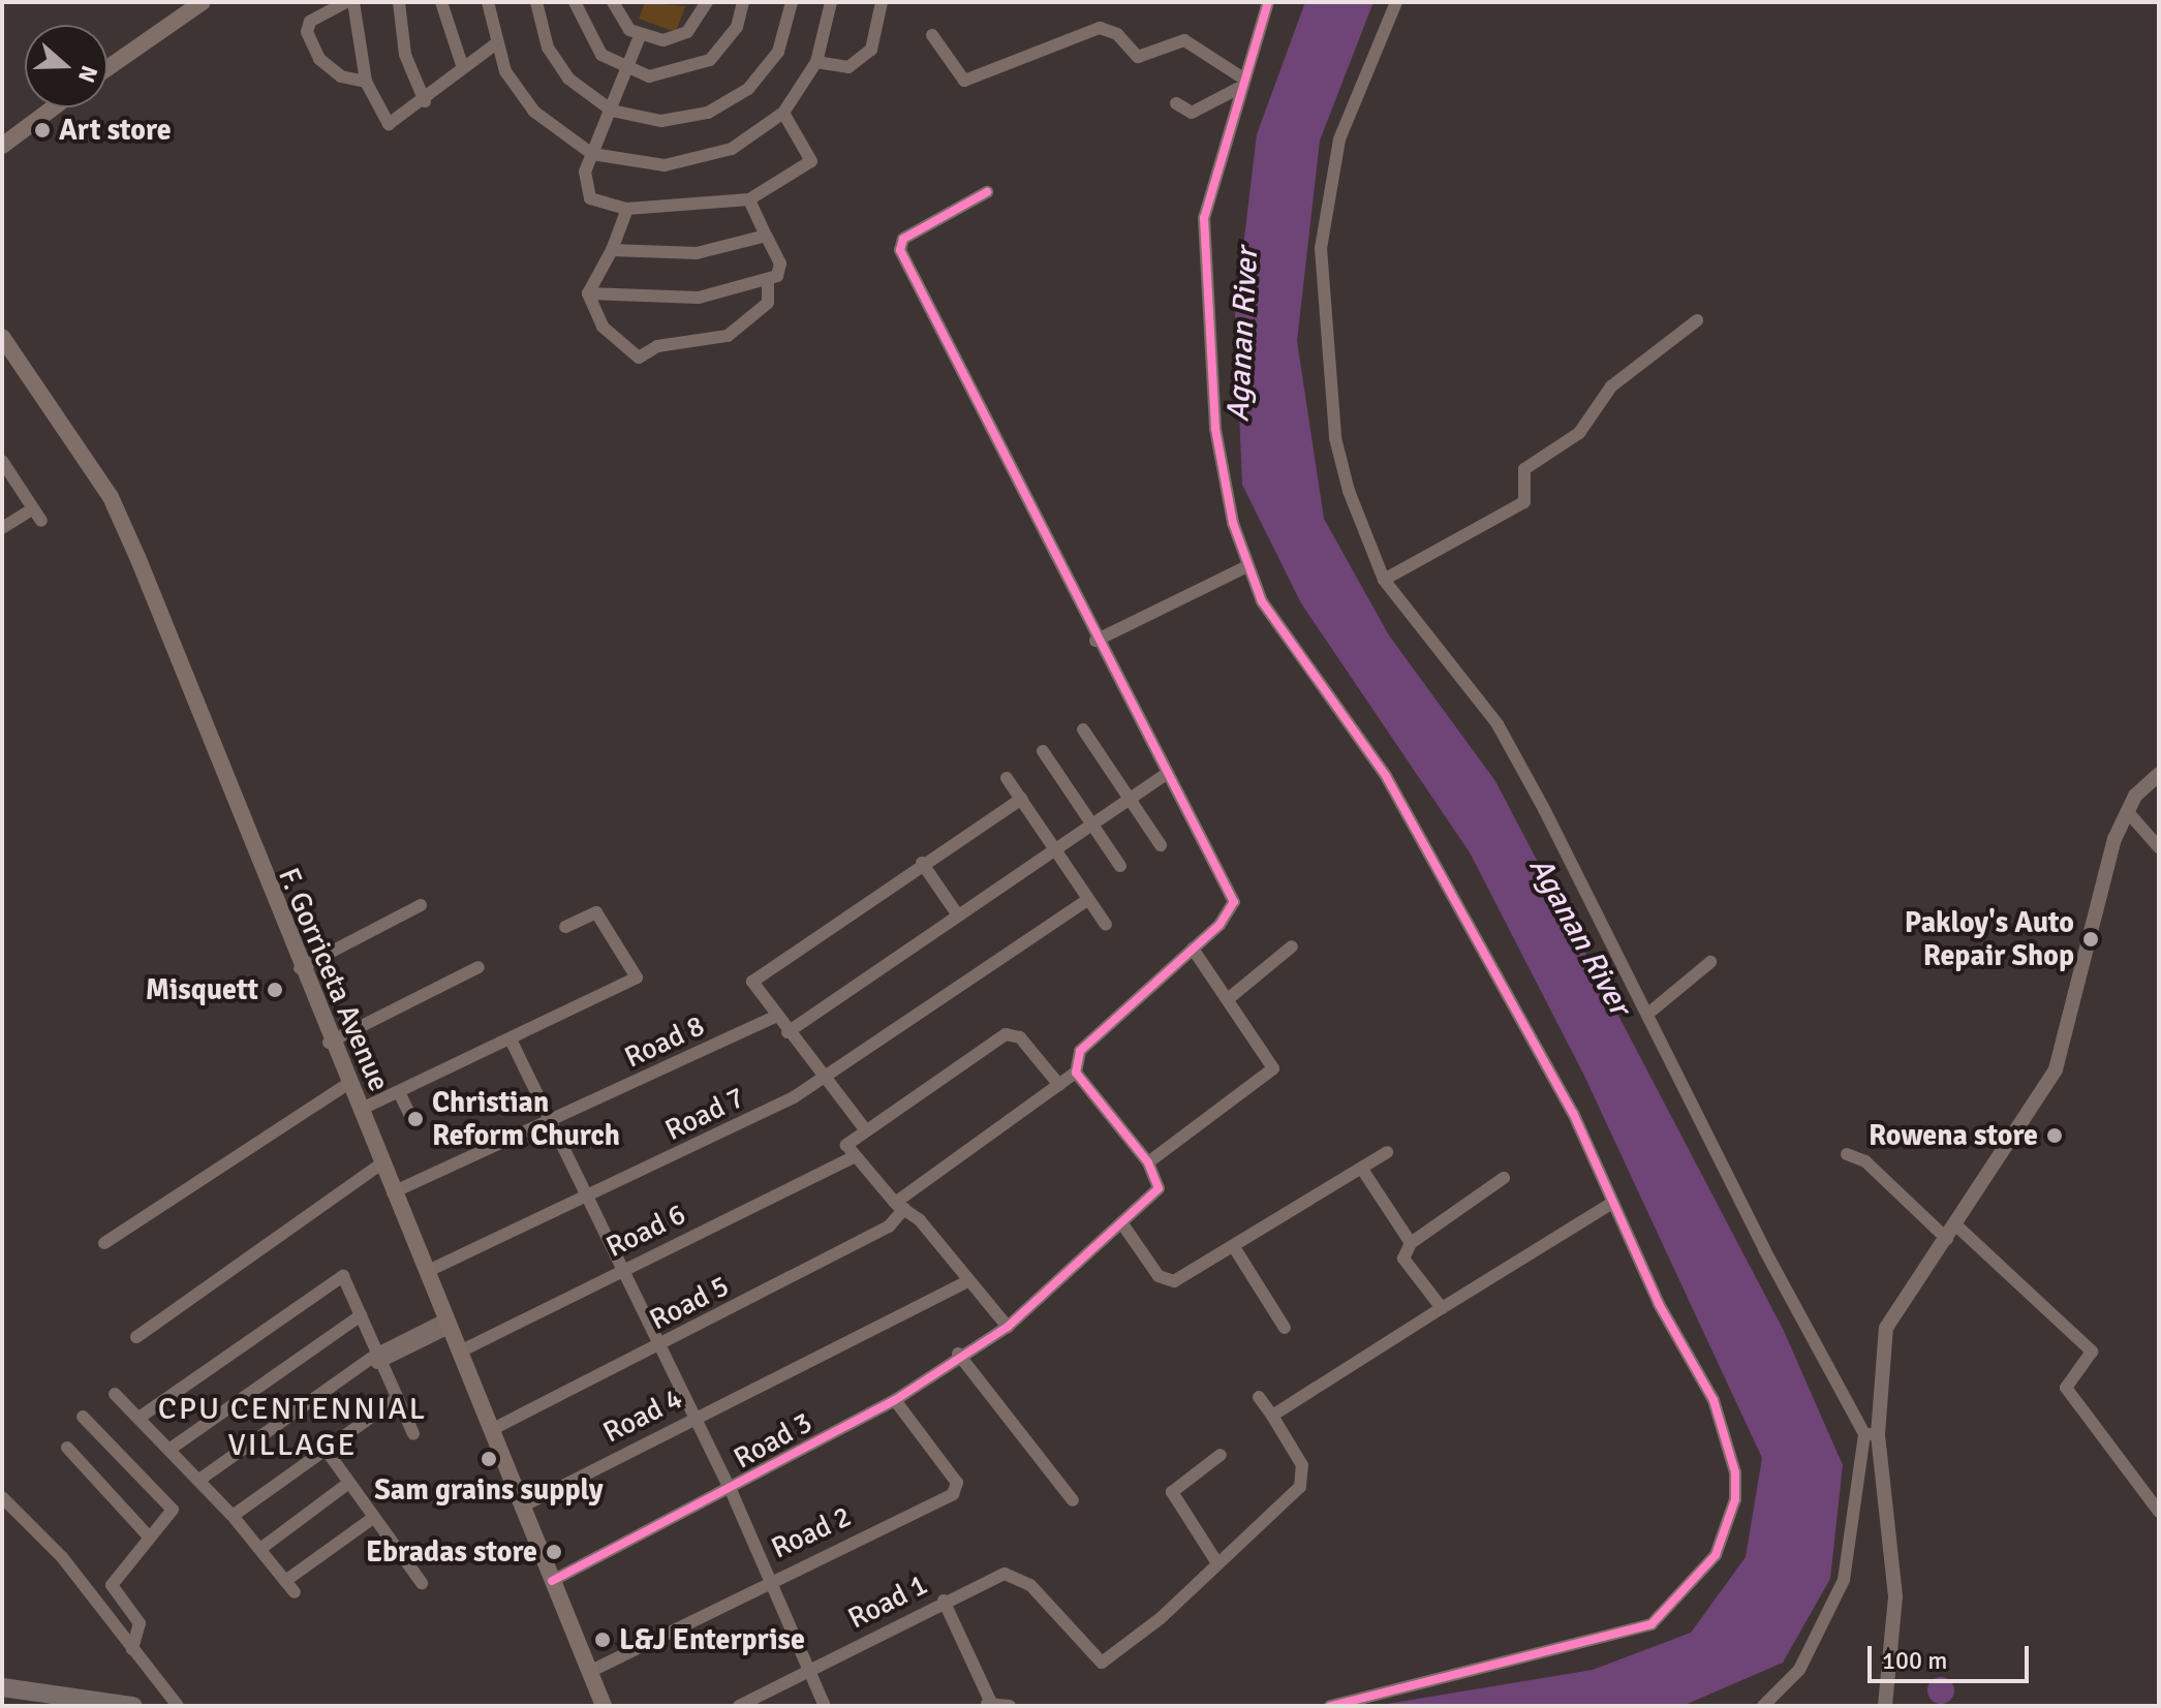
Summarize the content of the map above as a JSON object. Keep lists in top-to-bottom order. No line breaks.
{"streets":{"main road":["F. Gorriceta Avenue"],"street":["Road 8","Road 7","Road 6","Road 5","Road 4","Road 3","Road 2","Road 1"]},"crossings":[["F. Gorriceta Avenue","Road 8"],["F. Gorriceta Avenue","Road 7"],["F. Gorriceta Avenue","Road 6"],["F. Gorriceta Avenue","Road 5"],["F. Gorriceta Avenue","Road 4"],["F. Gorriceta Avenue","Road 3"],["F. Gorriceta Avenue","Road 2"],["Road 3","Road 2"]],"districts":["CPU CENTENNIAL VILLAGE"],"water":["Aganan River"],"places":["Art store","Pakloy's Auto Repair Shop","Misquett","Christian Reform Church","Rowena store","Sam grains supply","Ebradas store","L&J Enterprise"],"scale_bar":"100 m","north":"right"}
